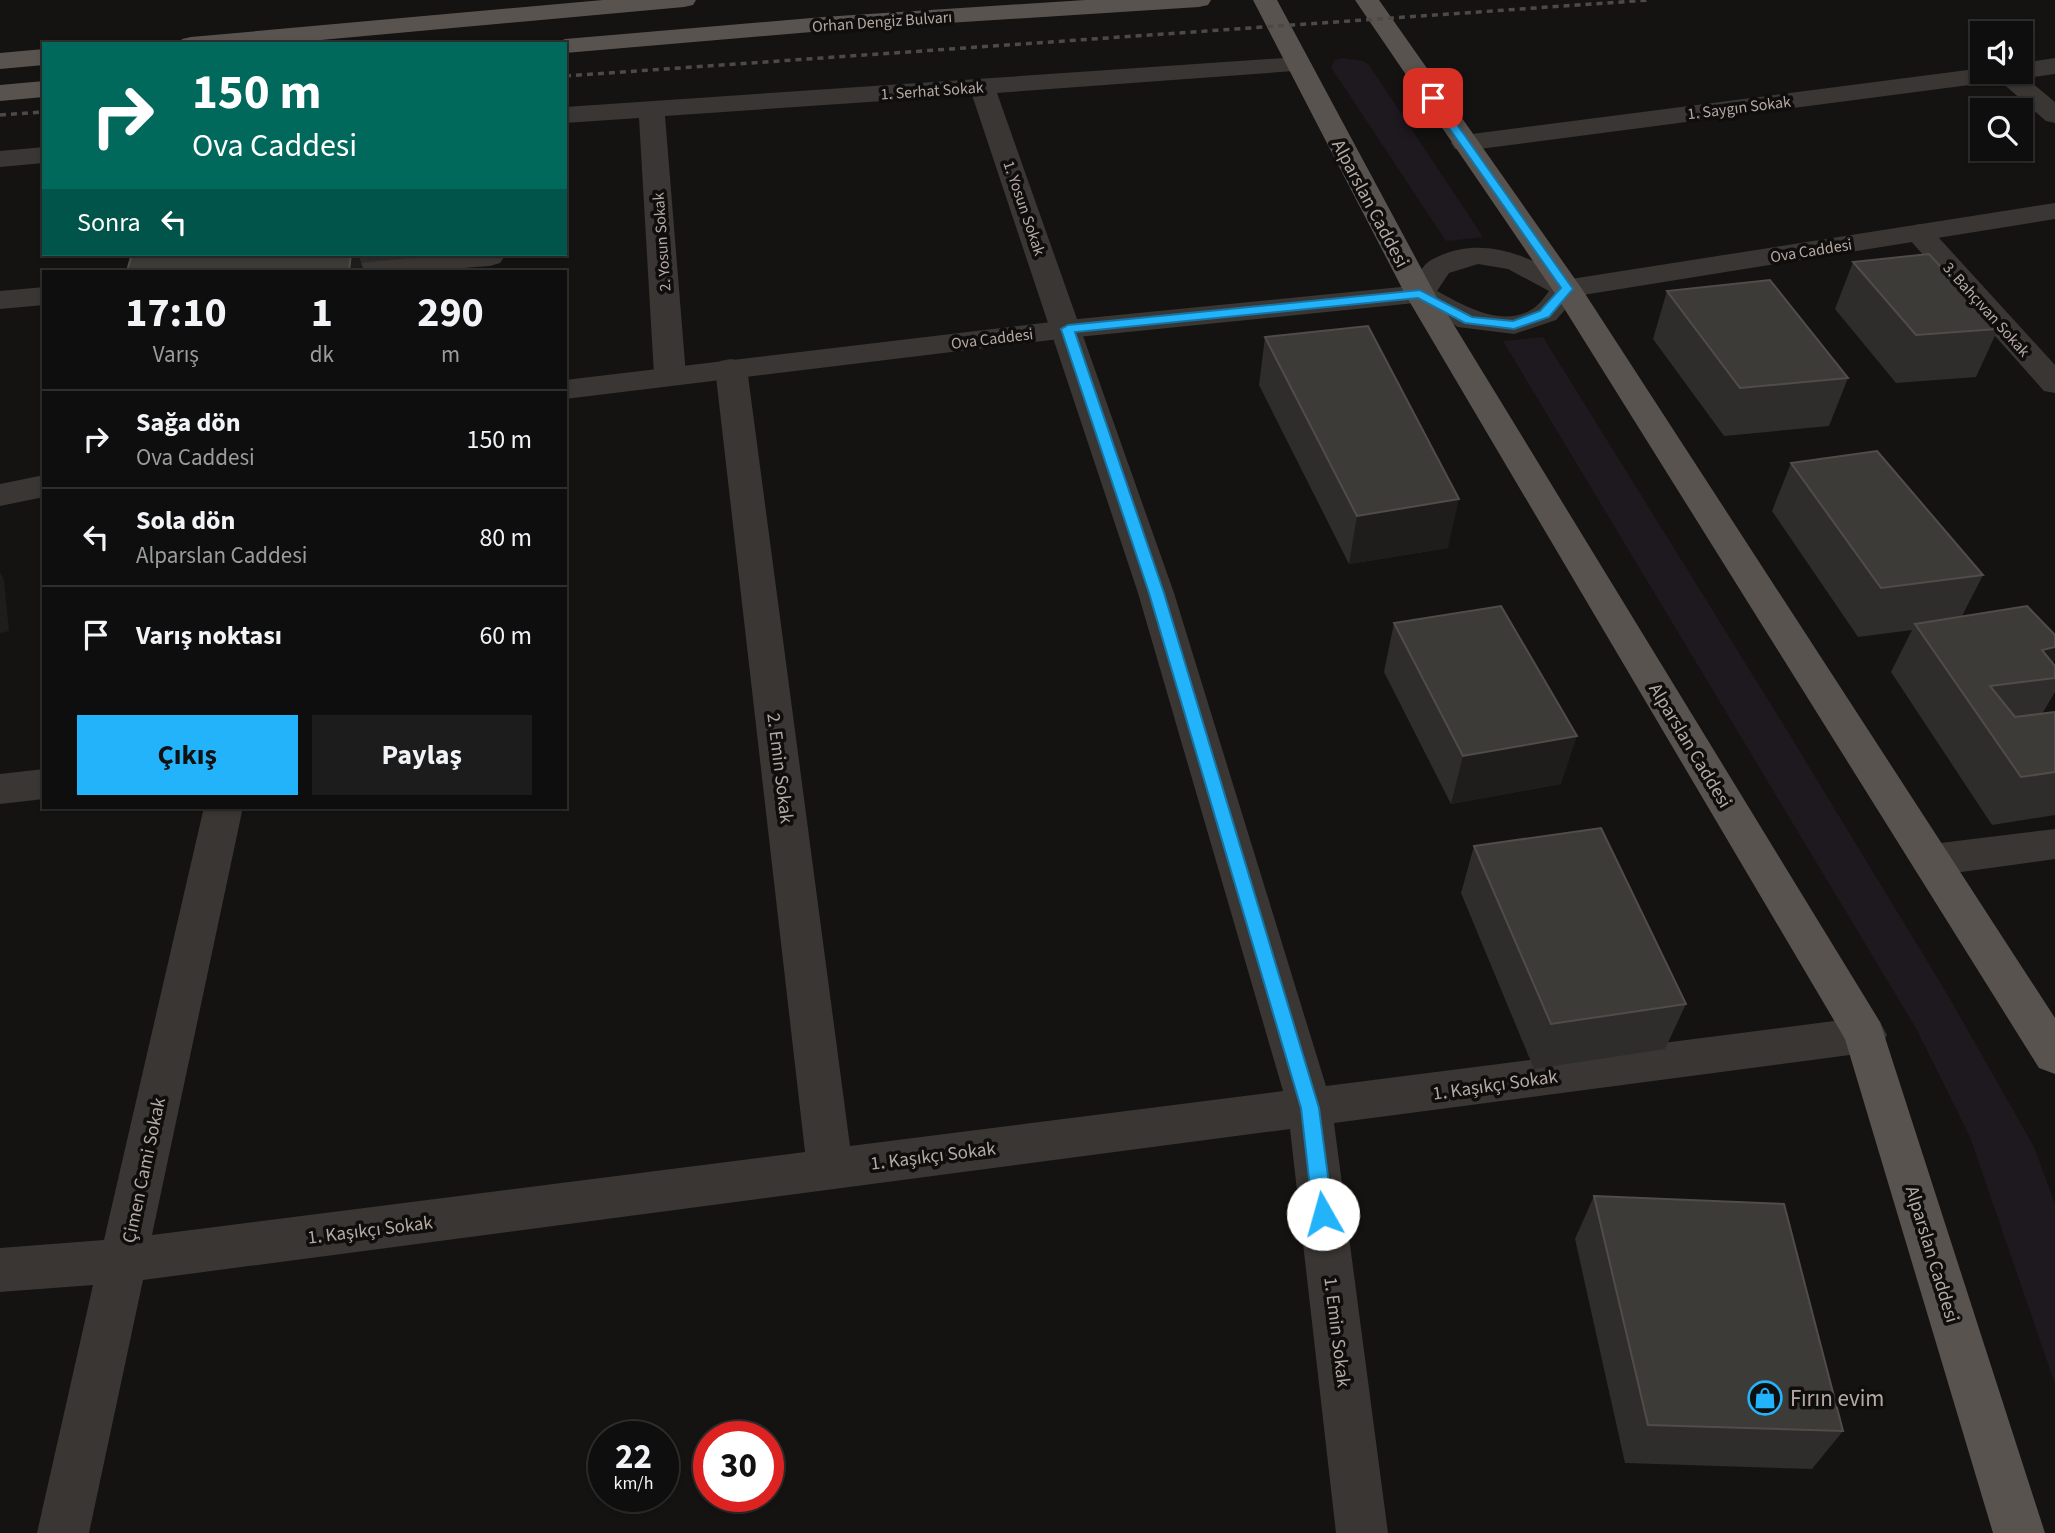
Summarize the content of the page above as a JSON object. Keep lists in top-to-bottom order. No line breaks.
{"streets":{"main road":["Orhan Dengiz Bulvarı","Alparslan Caddesi"],"street":["1. Serhat Sokak","1. Saygın Sokak","1. Yosun Sokak","2. Yosun Sokak","Ova Caddesi","3. Bahçıvan Sokak","2. Emin Sokak","1. Kaşıkçı Sokak","Çimen Cami Sokak","1. Emin Sokak"]},"crossings":[["1. Serhat Sokak","Alparslan Caddesi"],["1. Serhat Sokak","1. Yosun Sokak"],["1. Serhat Sokak","2. Yosun Sokak"],["Alparslan Caddesi","Ova Caddesi"],["Alparslan Caddesi","1. Kaşıkçı Sokak"],["1. Yosun Sokak","Ova Caddesi"],["1. Yosun Sokak","1. Emin Sokak"],["2. Yosun Sokak","Ova Caddesi"],["Ova Caddesi","3. Bahçıvan Sokak"],["Ova Caddesi","2. Emin Sokak"],["Ova Caddesi","1. Emin Sokak"],["2. Emin Sokak","1. Kaşıkçı Sokak"],["1. Kaşıkçı Sokak","Çimen Cami Sokak"],["1. Kaşıkçı Sokak","1. Emin Sokak"]],"places":{"shop":["Fırın evim"]},"page":{"turn":["150 m","Ova Caddesi"],"then":"Sonra","eta":["17:10","Varış","1","dk","290","m"],"list":[{"name":"Sağa dön","note":"Ova Caddesi","value":"150 m"},{"name":"Sola dön","note":"Alparslan Caddesi","value":"80 m"},{"name":"Varış noktası","value":"60 m"}],"buttons":["Çıkış","Paylaş"],"speed":"22 km/h","limit":"30"}}
